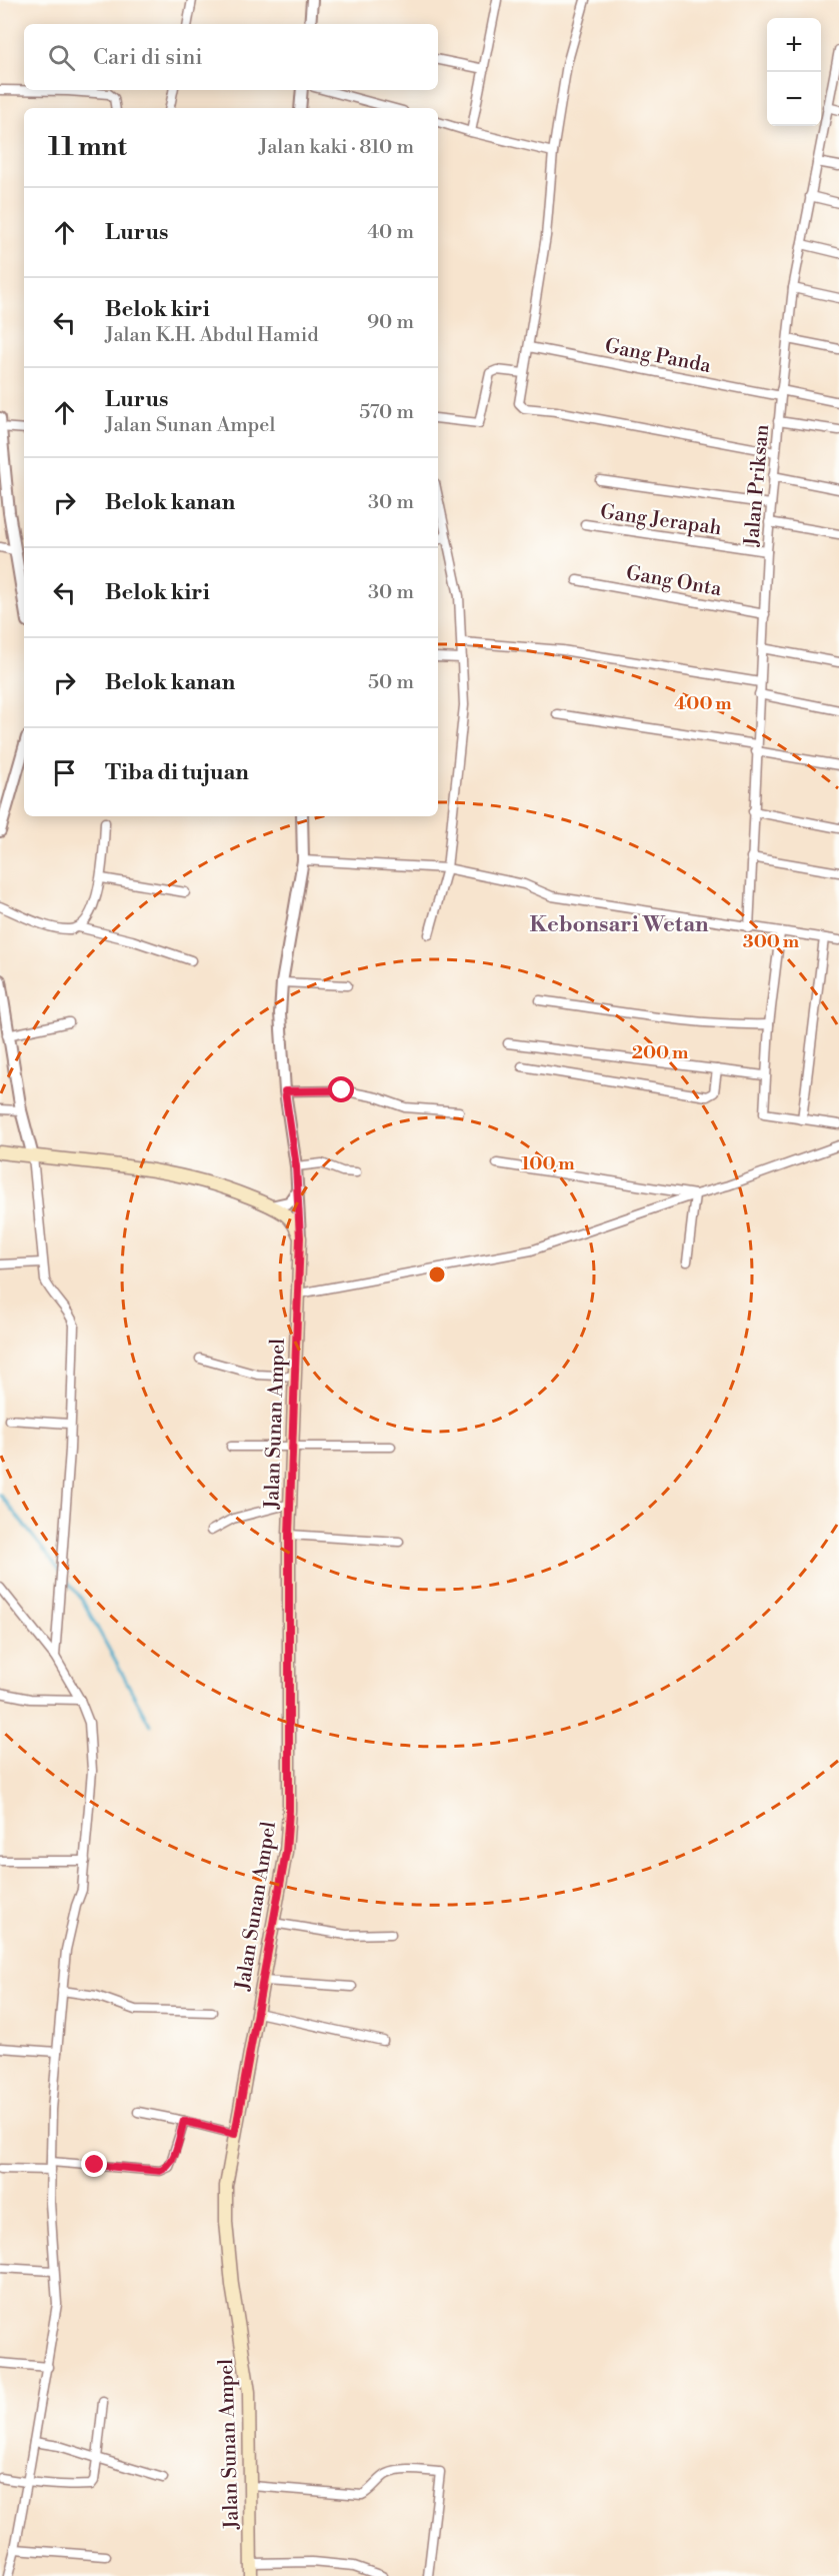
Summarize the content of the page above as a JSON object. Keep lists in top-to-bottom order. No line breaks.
{"streets":{"main road":["Jalan Sunan Ampel"],"street":["Gang Panda","Jalan Priksan","Gang Jerapah","Gang Onta"]},"crossings":[["Gang Panda","Jalan Priksan"],["Jalan Priksan","Gang Jerapah"],["Jalan Priksan","Gang Onta"]],"districts":["Kebonsari Wetan"],"page":{"map_buttons":["+","−"],"search":"Cari di sini","heading":["11 mnt","Jalan kaki · 810 m"],"list":[["Lurus","40 m"],["Belok kiri","Jalan K.H. Abdul Hamid","90 m"],["Lurus","Jalan Sunan Ampel","570 m"],["Belok kanan","30 m"],["Belok kiri","30 m"],["Belok kanan","50 m"],"Tiba di tujuan"]},"rings":["400 m","300 m","200 m","100 m"]}
